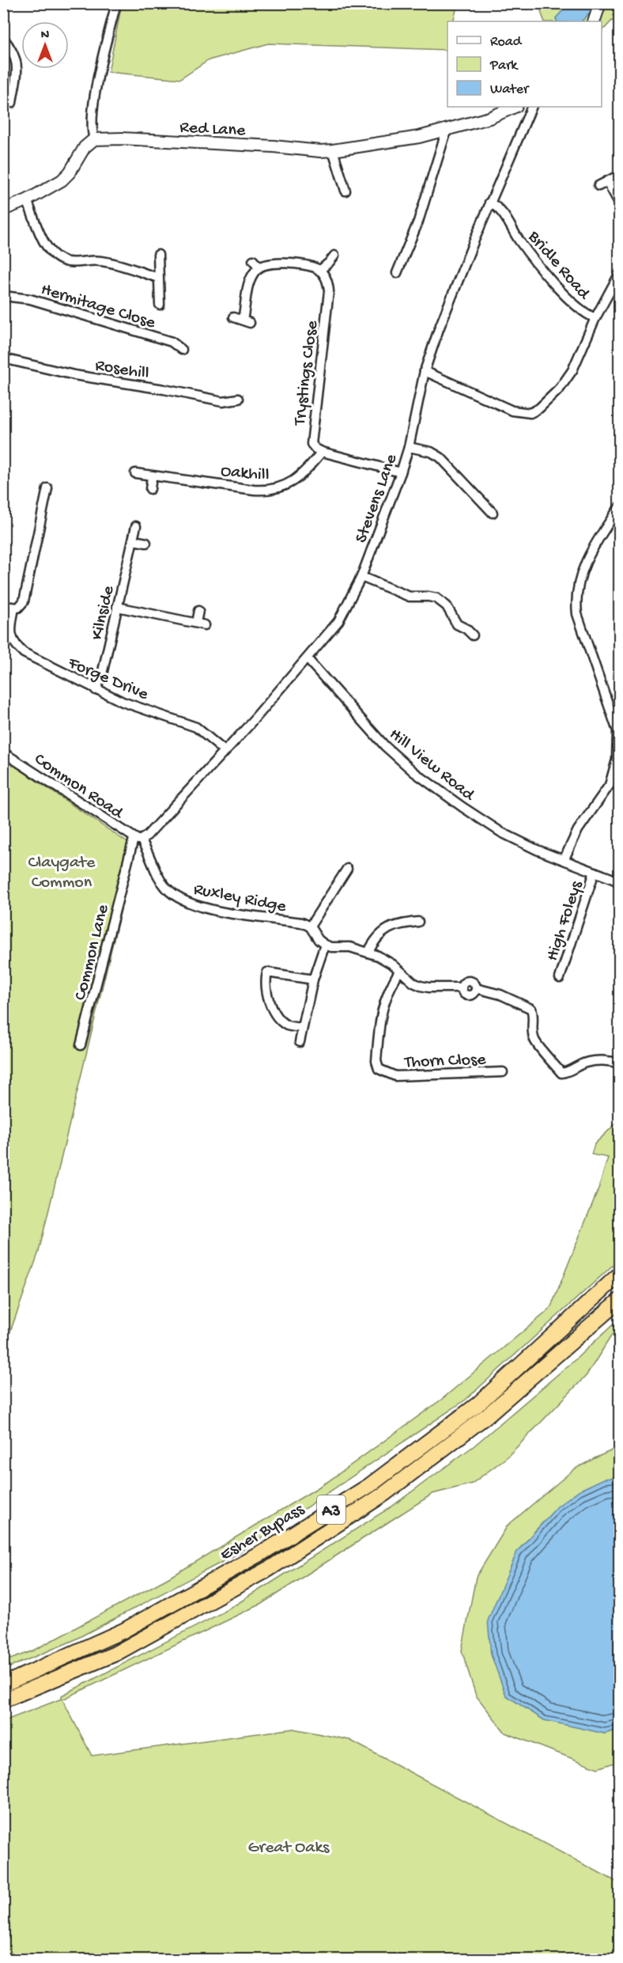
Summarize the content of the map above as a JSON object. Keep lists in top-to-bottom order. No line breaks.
{"streets":{"highway":["A3","Esher Bypass"],"street":["Red Lane","Bridle Road","Hermitage Close","Rosehill","Trystings Close","Oakhill","Stevens Lane","Kilnside","Forge Drive","Hill View Road","Common Road","Ruxley Ridge","High Foleys","Common Lane","Thorn Close"]},"crossings":[["Bridle Road","Stevens Lane"],["Trystings Close","Oakhill"],["Stevens Lane","Forge Drive"],["Stevens Lane","Hill View Road"],["Stevens Lane","Common Road"],["Stevens Lane","Ruxley Ridge"],["Stevens Lane","Common Lane"],["Kilnside","Forge Drive"],["Hill View Road","High Foleys"],["Common Road","Ruxley Ridge"],["Common Road","Common Lane"],["Ruxley Ridge","Common Lane"]],"parks":["Claygate Common","Great Oaks"],"legend":["Road","Park","Water"],"north":"top"}
